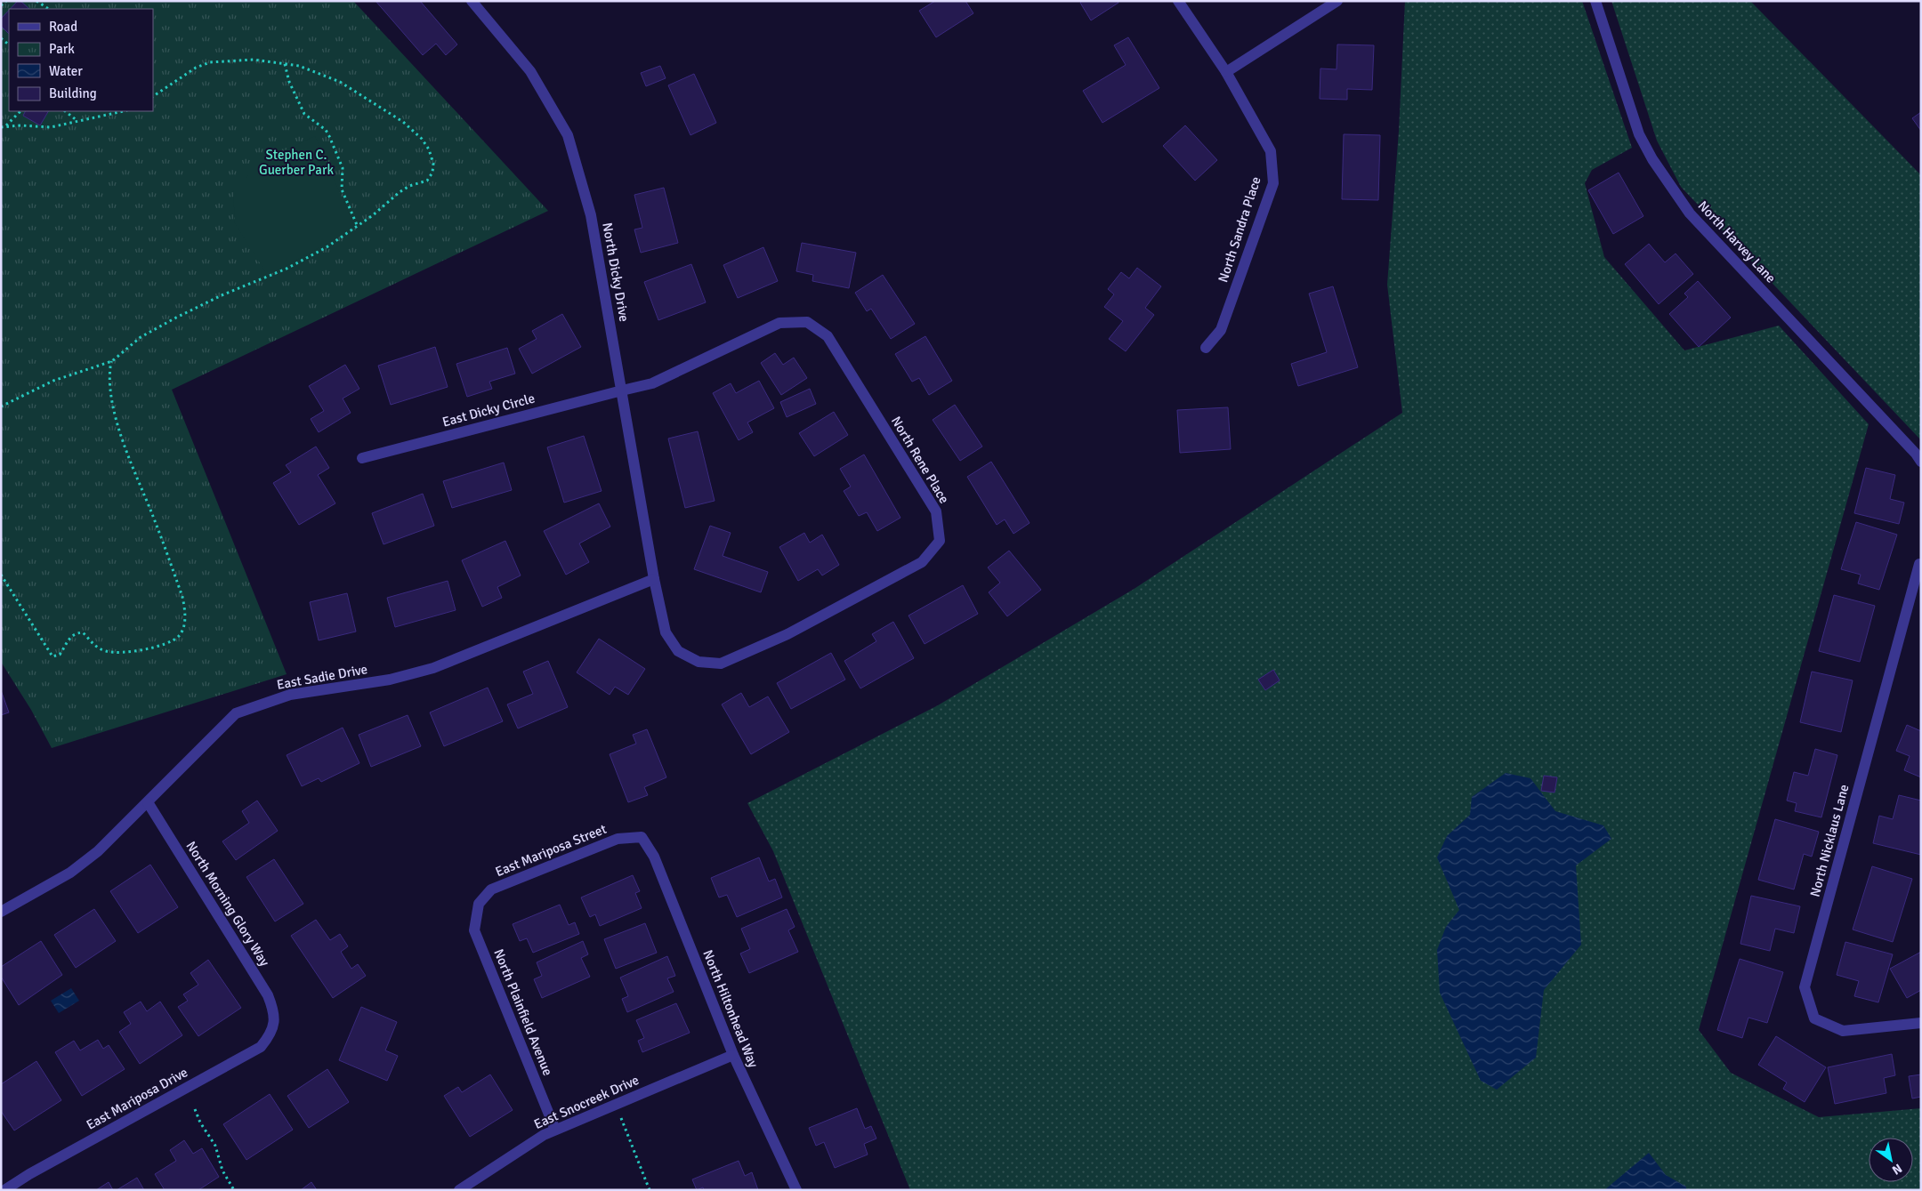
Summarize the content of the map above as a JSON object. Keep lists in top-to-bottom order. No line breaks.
{"streets":{"street":["North Sandra Place","North Harvey Lane","North Dicky Drive","East Dicky Circle","North Rene Place","East Sadie Drive","North Nicklaus Lane","East Mariposa Street","North Morning Glory Way","North Hiltonhead Way","North Plainfield Avenue","East Mariposa Drive","East Snocreek Drive"]},"crossings":[["North Dicky Drive","East Dicky Circle"],["North Dicky Drive","North Rene Place"],["North Dicky Drive","East Sadie Drive"],["East Dicky Circle","North Rene Place"],["North Rene Place","East Sadie Drive"],["East Sadie Drive","North Morning Glory Way"],["East Mariposa Street","North Hiltonhead Way"],["East Mariposa Street","North Plainfield Avenue"],["North Morning Glory Way","East Mariposa Drive"],["North Hiltonhead Way","East Snocreek Drive"],["North Plainfield Avenue","East Snocreek Drive"]],"parks":["Stephen C. Guerber Park"],"legend":["Road","Park","Water","Building"],"north":"bottom right"}
